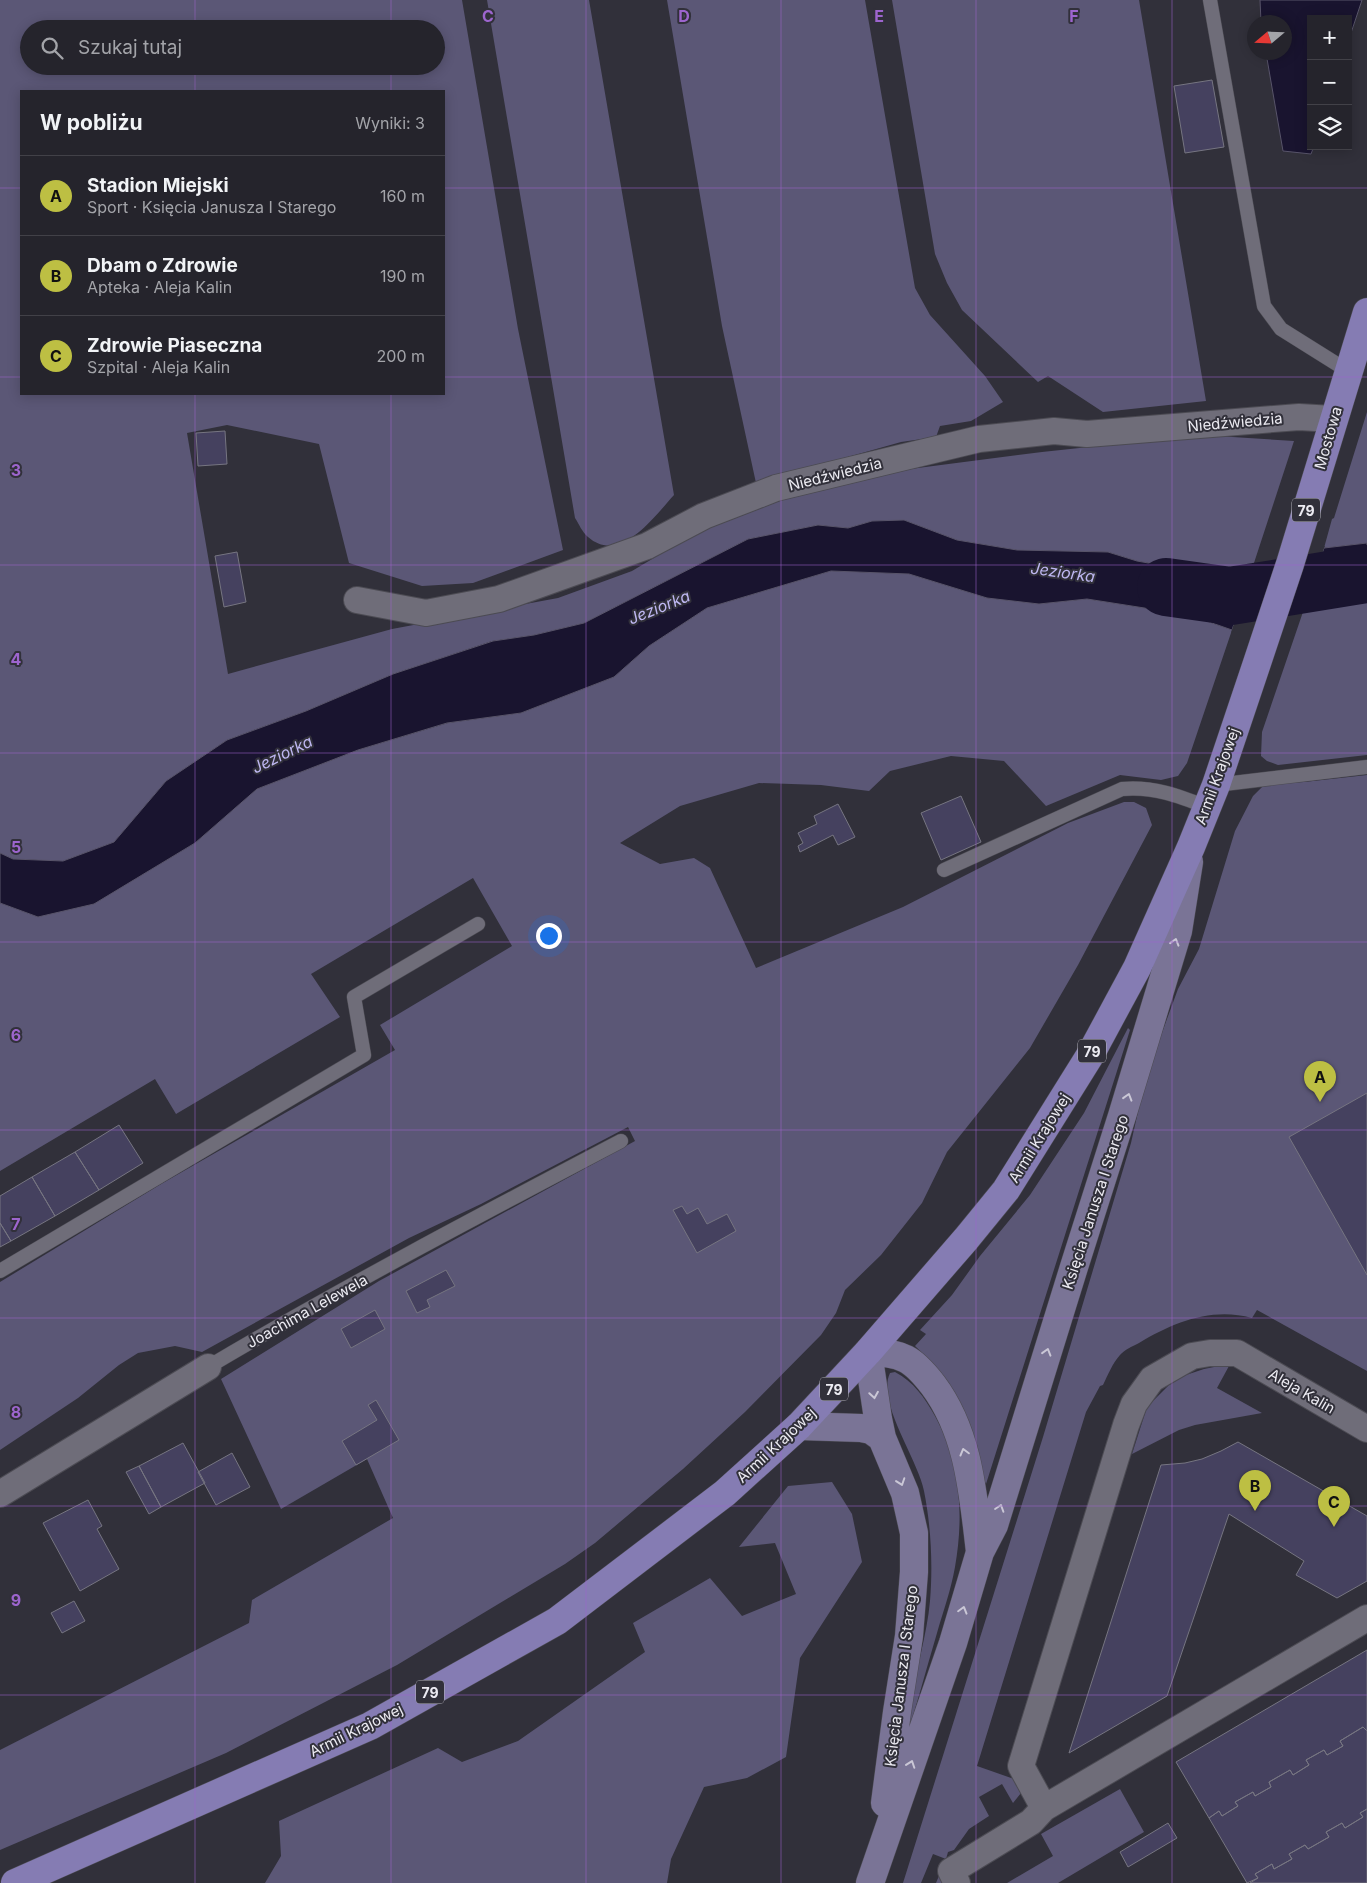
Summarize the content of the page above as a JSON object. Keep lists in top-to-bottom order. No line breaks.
{"streets":{"main road":["Mostowa","79","Armii Krajowej"],"street":["Niedźwiedzia","Księcia Janusza I Starego","Joachima Lelewela","Aleja Kalin"]},"crossings":[["Niedźwiedzia","Mostowa"],["Mostowa","Armii Krajowej"],["Armii Krajowej","Księcia Janusza I Starego"]],"water":["Jeziorka"],"north":"left","page":{"map_buttons":["+","−"],"search":"Szukaj tutaj","heading":["W pobliżu","Wyniki: 3"],"list":[{"mark":"A","name":"Stadion Miejski","note":"Sport · Księcia Janusza I Starego","value":"160 m"},{"mark":"B","name":"Dbam o Zdrowie","note":"Apteka · Aleja Kalin","value":"190 m"},{"mark":"C","name":"Zdrowie Piaseczna","note":"Szpital · Aleja Kalin","value":"200 m"}],"pins":["A","B","C"]},"grid":{"columns":["C","D","E","F"],"rows":["3","4","5","6","7","8","9"]}}
